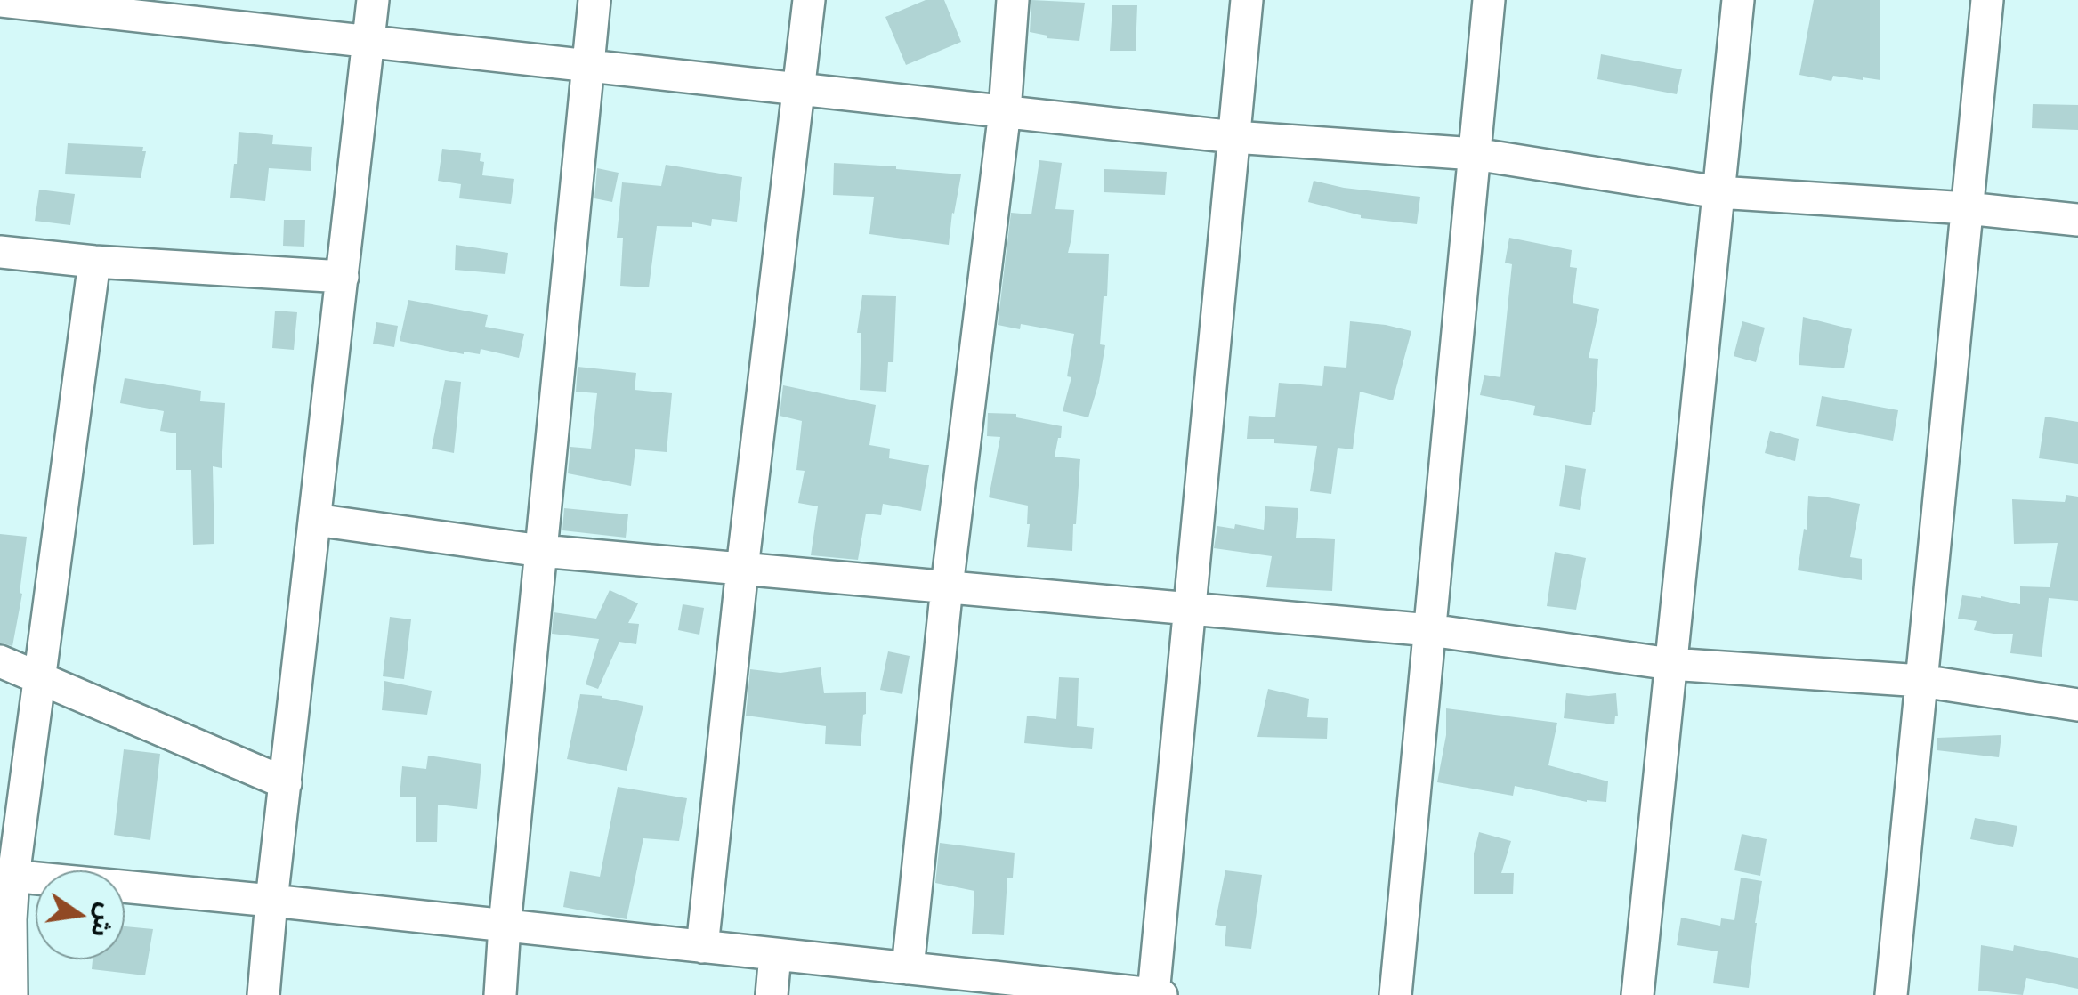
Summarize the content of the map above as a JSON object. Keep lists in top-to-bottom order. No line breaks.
{"north":"right"}
